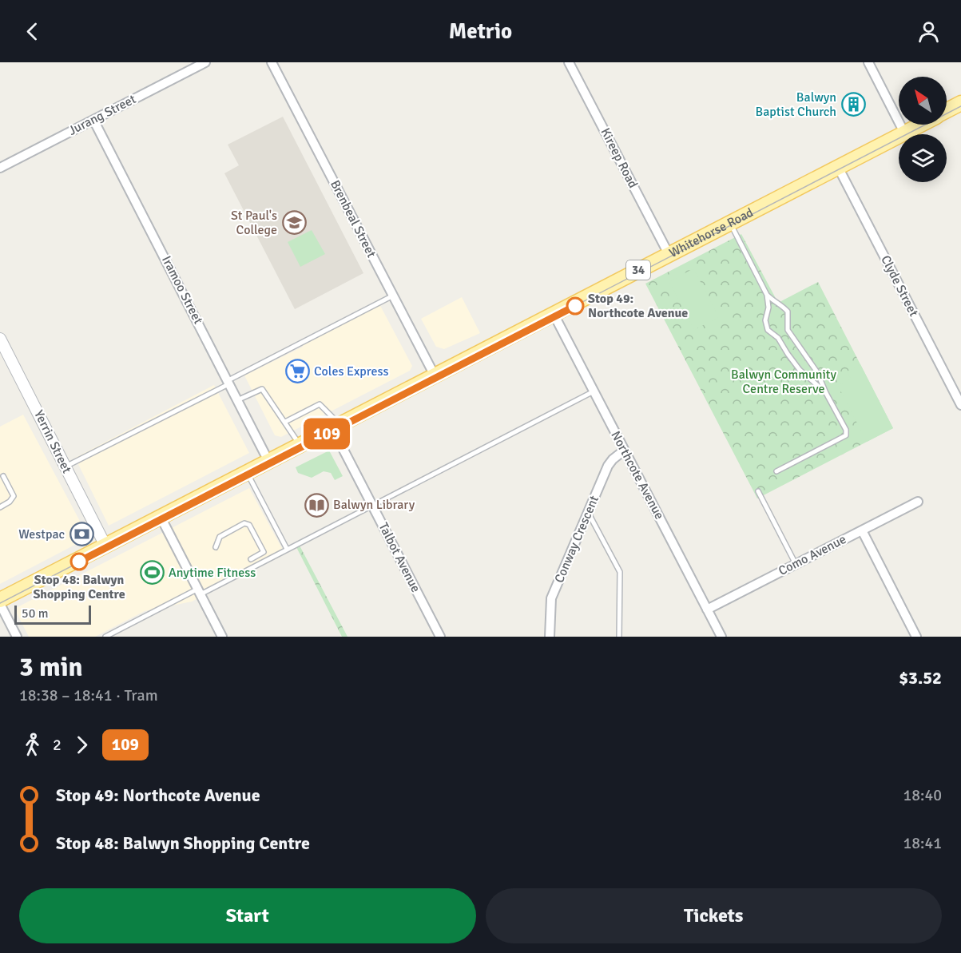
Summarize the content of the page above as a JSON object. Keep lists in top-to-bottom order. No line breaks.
{"streets":{"main road":["Whitehorse Road","34"],"street":["Jurang Street","Kireep Road","Brenbeal Street","Clyde Street","Iramoo Street","Yerrin Street","Northcote Avenue","Conway Crescent","Como Avenue","Talbot Avenue"]},"crossings":[["Jurang Street","Iramoo Street"],["Kireep Road","Whitehorse Road"],["Brenbeal Street","Whitehorse Road"],["Whitehorse Road","Clyde Street"],["Whitehorse Road","Iramoo Street"],["Whitehorse Road","Yerrin Street"],["Whitehorse Road","Northcote Avenue"],["Whitehorse Road","Talbot Avenue"],["Northcote Avenue","Conway Crescent"],["Northcote Avenue","Como Avenue"]],"parks":["Balwyn Community Centre Reserve"],"places":{"building":["Balwyn Baptist Church"],"school or university":["St Paul's College"],"other":["Stop 49: Northcote Avenue","Stop 48: Balwyn Shopping Centre"],"supermarket":["Coles Express"],"library":["Balwyn Library"],"bank":["Westpac"],"sports":["Anytime Fitness"]},"lines":["tram line 109"],"scale_bar":"50 m","north":"top left","page":{"header":"Metrio","on_map":"109","scale":"50 m","heading":["3 min","18:38 – 18:41 · Tram","$3.52"],"legs":["2","109"],"list":[{"name":"Stop 49: Northcote Avenue","value":"18:40"},{"name":"Stop 48: Balwyn Shopping Centre","value":"18:41"}],"buttons":["Start","Tickets"]}}
